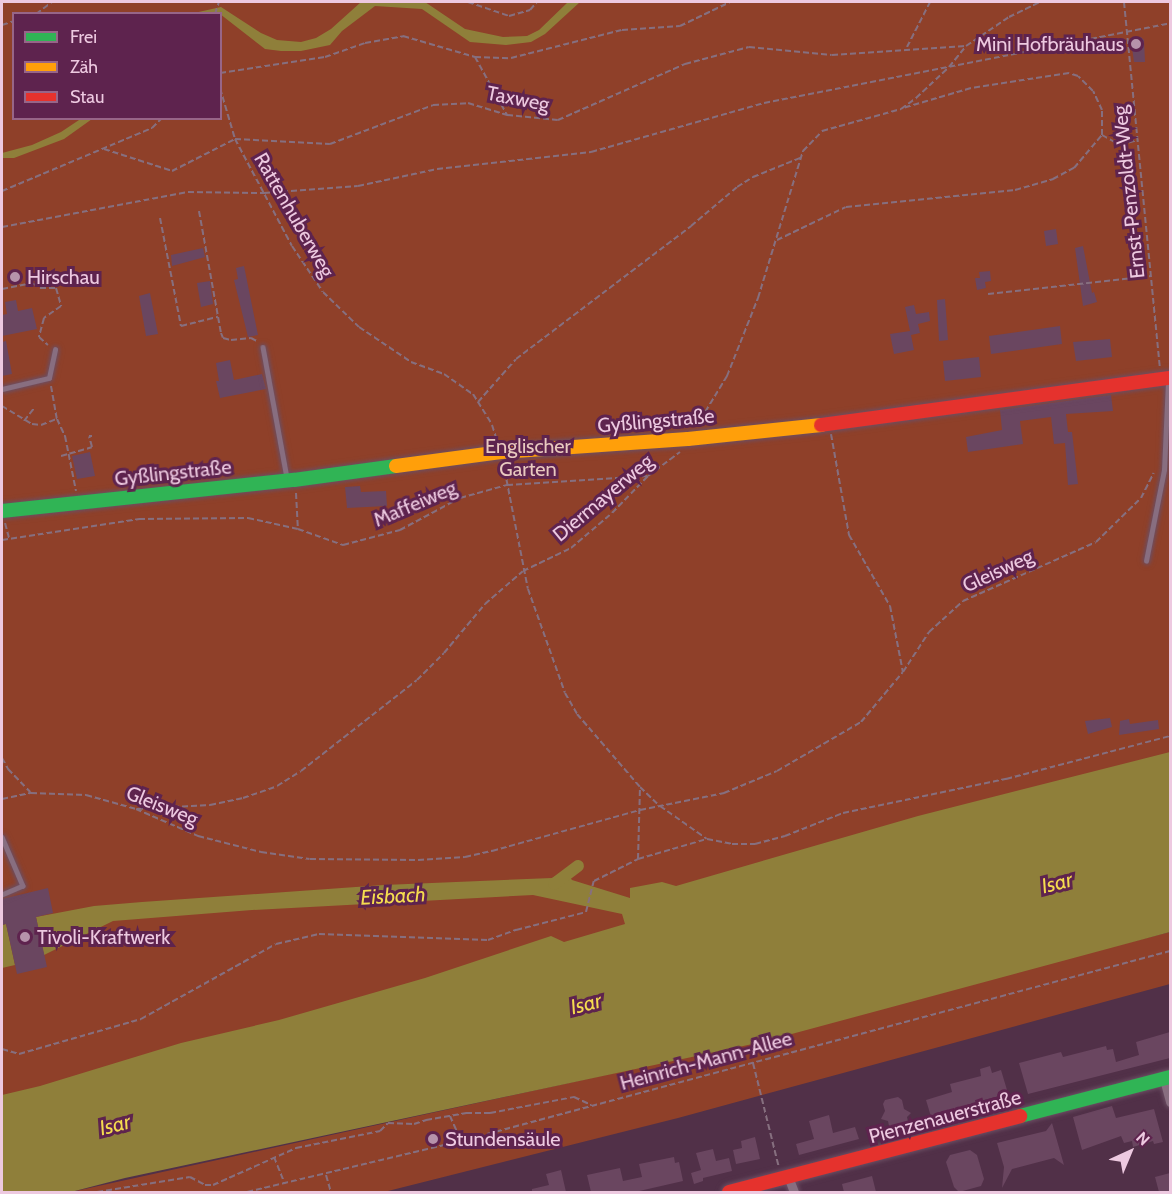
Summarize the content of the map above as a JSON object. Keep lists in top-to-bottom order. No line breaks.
{"streets":{"street":["Gyßlingstraße","Pienzenauerstraße"],"path":["Taxweg","Ernst-Penzoldt-Weg","Rattenhuberweg","Diermayerweg","Maffeiweg","Gleisweg","Heinrich-Mann-Allee"]},"crossings":[["Taxweg","Rattenhuberweg"],["Taxweg","Diermayerweg"],["Ernst-Penzoldt-Weg","Gyßlingstraße"],["Rattenhuberweg","Gyßlingstraße"],["Rattenhuberweg","Maffeiweg"],["Gyßlingstraße","Diermayerweg"],["Diermayerweg","Maffeiweg"],["Diermayerweg","Gleisweg"]],"water":["Isar","Eisbach"],"parks":["Englischer Garten"],"places":["Mini Hofbräuhaus","Hirschau","Tivoli-Kraftwerk","Stundensäule"],"legend":["Frei","Zäh","Stau"],"north":"top right"}
